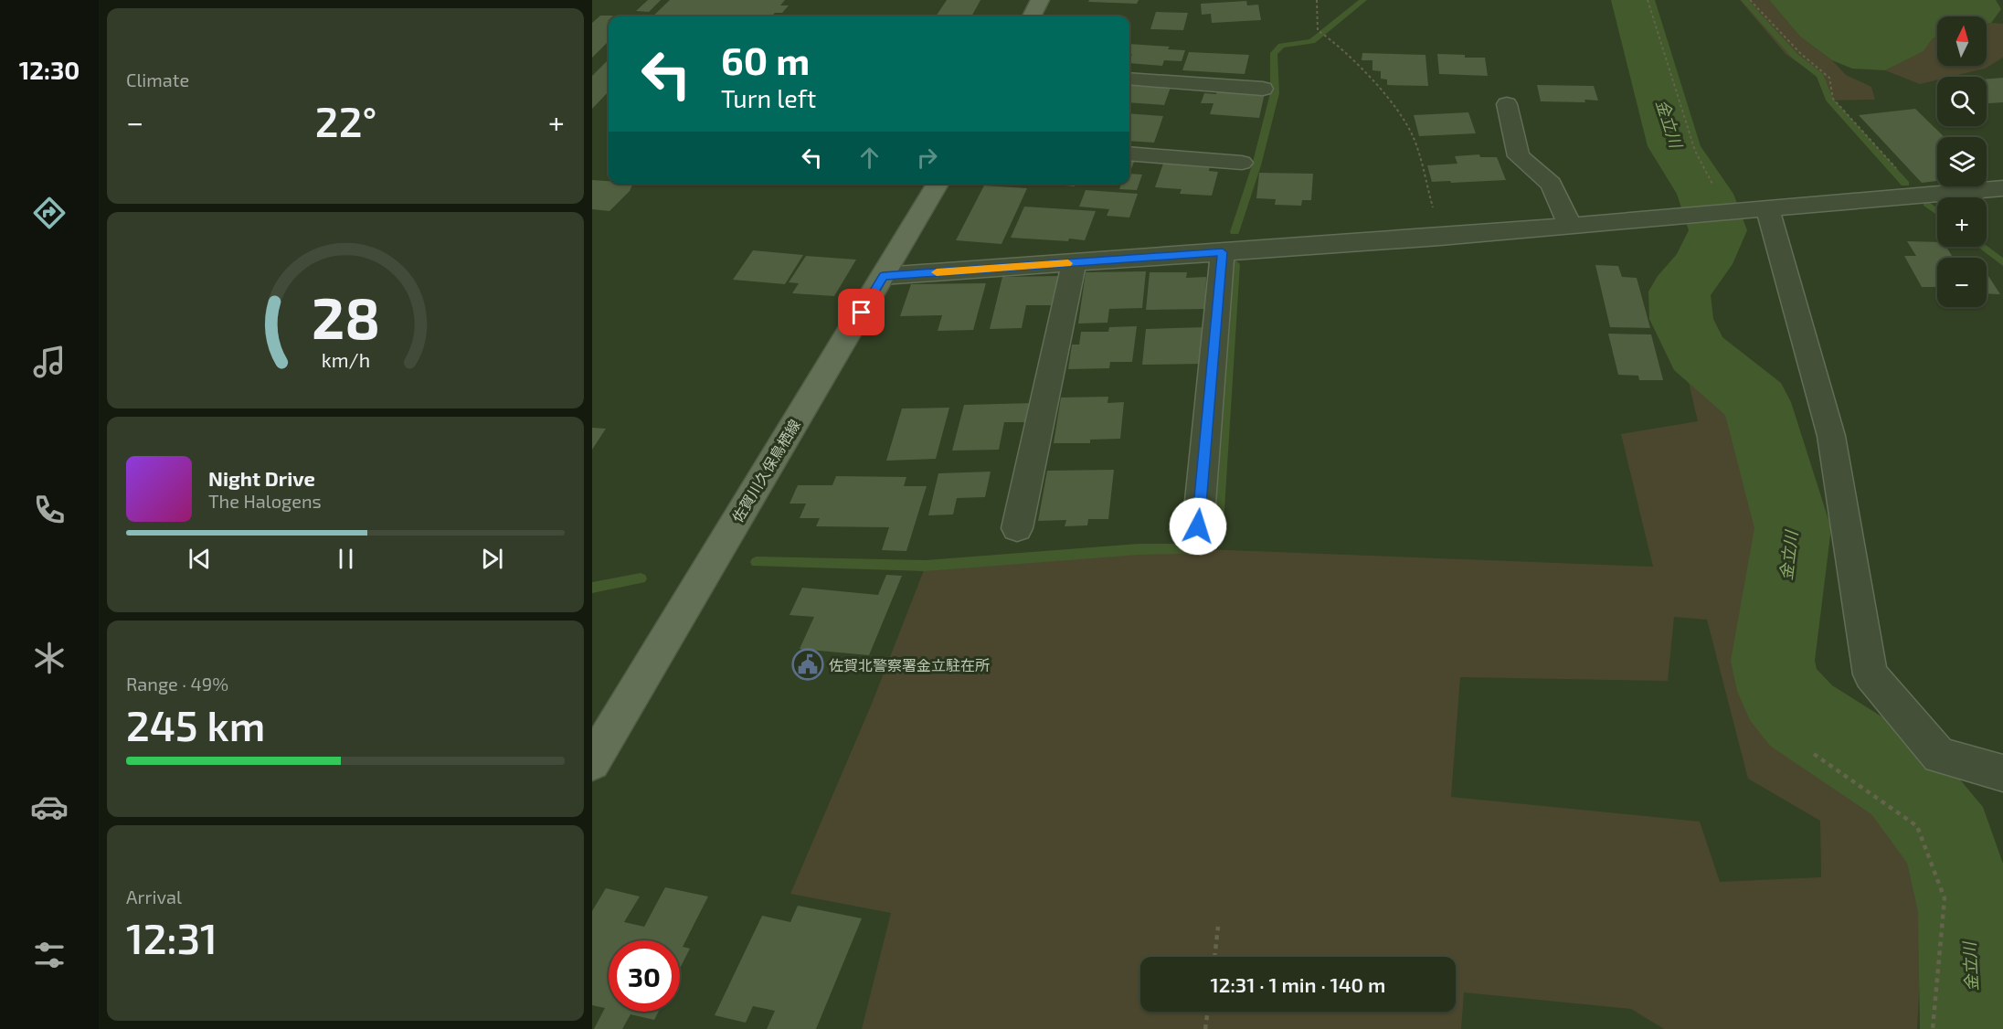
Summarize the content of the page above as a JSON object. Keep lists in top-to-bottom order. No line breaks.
{"streets":{"main road":["佐賀川久保鳥栖線"]},"water":["金立川"],"places":{"public building":["佐賀北警察署金立駐在所"]},"north":"top","page":{"tabs":"12:30","tile":["Climate",["Range · 49%","245 km"],["Arrival","12:31"]],"map_buttons":["+","−"],"turn":["60 m","Turn left"],"heat":["−","22°","+"],"song":["Night Drive","The Halogens"],"limit":"30","trip":"12:31 · 1 min · 140 m","gauge":["28","km/h"]}}
